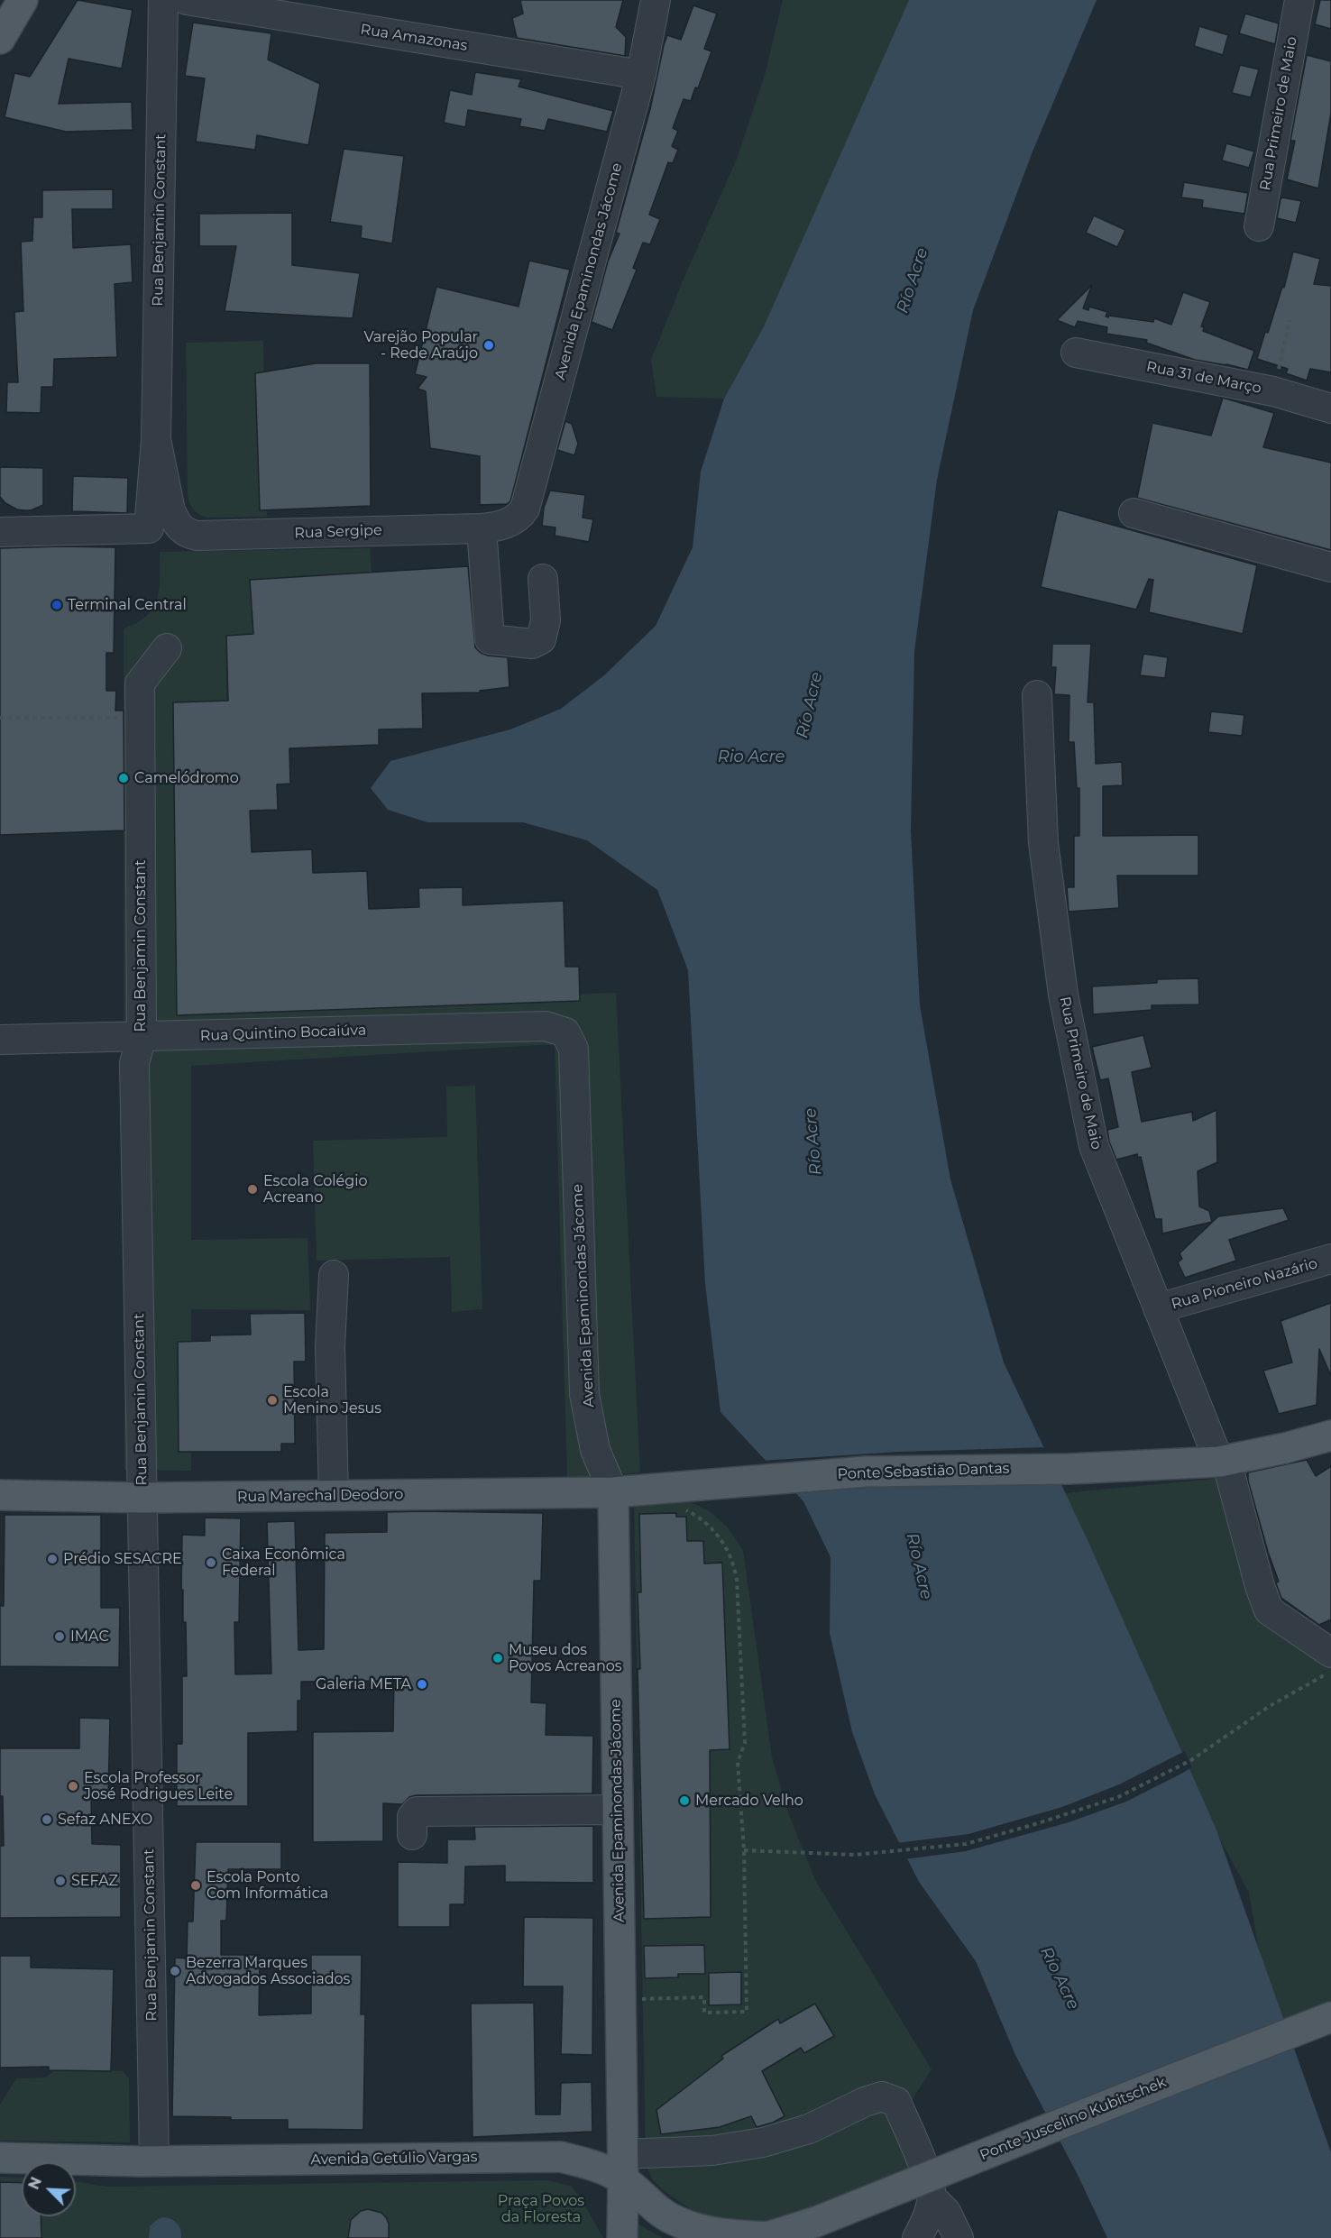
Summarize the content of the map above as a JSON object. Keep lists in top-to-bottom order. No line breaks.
{"streets":{"main road":["Avenida Epaminondas Jácome","Ponte Sebastião Dantas","Rua Marechal Deodoro","Ponte Juscelino Kubitschek","Avenida Getúlio Vargas"],"street":["Rua Amazonas","Rua Primeiro de Maio","Rua Benjamin Constant","Rua 31 de Março","Rua Sergipe","Rua Quintino Bocaiúva","Rua Pioneiro Nazário"]},"crossings":[["Rua Amazonas","Avenida Epaminondas Jácome"],["Rua Primeiro de Maio","Rua Pioneiro Nazário"],["Rua Primeiro de Maio","Ponte Sebastião Dantas"],["Rua Benjamin Constant","Rua Sergipe"],["Rua Benjamin Constant","Rua Quintino Bocaiúva"],["Rua Benjamin Constant","Rua Marechal Deodoro"],["Rua Benjamin Constant","Avenida Getúlio Vargas"],["Avenida Epaminondas Jácome","Rua Sergipe"],["Avenida Epaminondas Jácome","Rua Quintino Bocaiúva"],["Avenida Epaminondas Jácome","Ponte Sebastião Dantas"],["Avenida Epaminondas Jácome","Rua Marechal Deodoro"],["Avenida Epaminondas Jácome","Avenida Getúlio Vargas"],["Ponte Sebastião Dantas","Rua Marechal Deodoro"],["Ponte Juscelino Kubitschek","Avenida Getúlio Vargas"]],"water":["Río Acre","Rio Acre"],"parks":["Praça Povos da Floresta"],"places":["Varejão Popular - Rede Araújo","Terminal Central","Camelódromo","Escola Colégio Acreano","Escola Menino Jesus","Prédio SESACRE","Caixa Econômica Federal","IMAC","Museu dos Povos Acreanos","Galeria META","Escola Professor José Rodrigues Leite","Mercado Velho","Sefaz ANEXO","SEFAZ","Escola Ponto Com Informática","Bezerra Marques Advogados Associados"],"north":"top left"}
